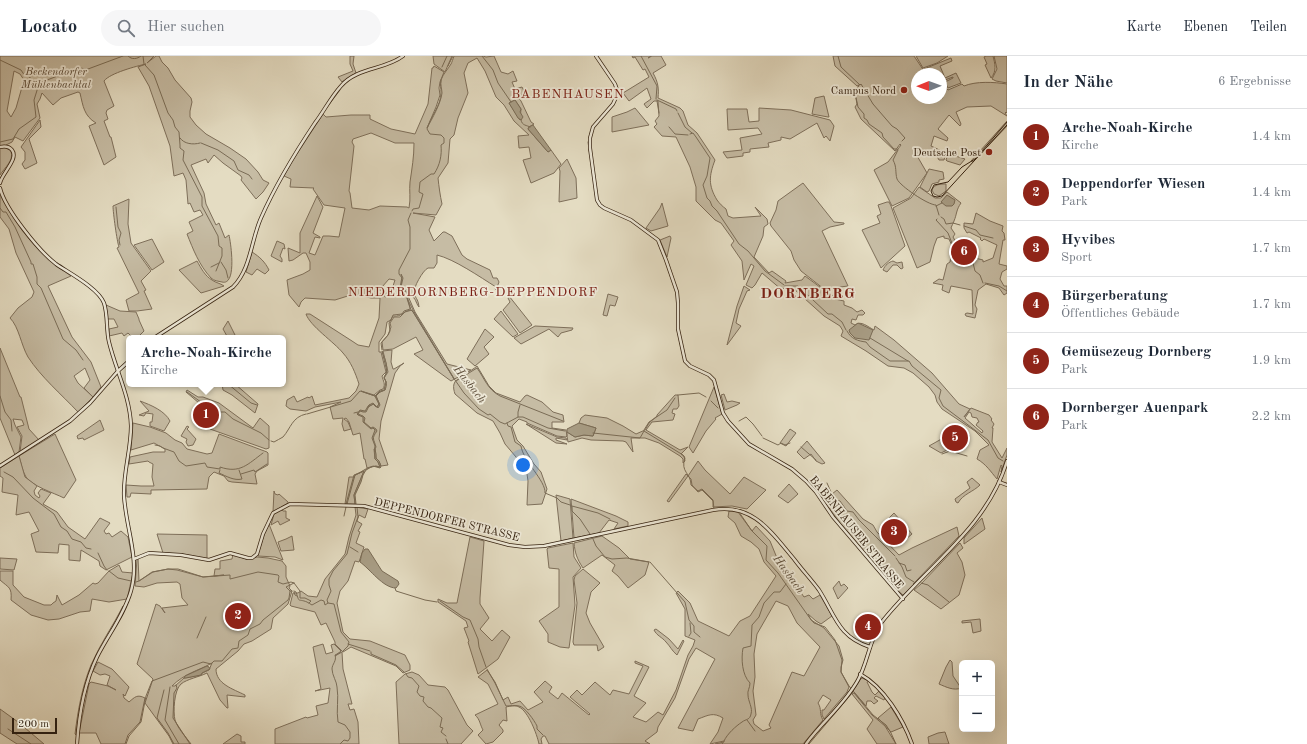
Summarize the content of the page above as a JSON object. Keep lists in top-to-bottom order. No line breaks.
{"streets":{"street":["DEPPENDORFER STRASSE","BABENHAUSER STRASSE"]},"districts":["BABENHAUSEN","NIEDERDORNBERG-DEPPENDORF","DORNBERG"],"water":["Hasbach"],"parks":["Beckendorfer Mühlenbachtal"],"places":["Campus Nord","Deutsche Post"],"scale_bar":"200 m","north":"left","page":{"header":"Locato","search":"Hier suchen","nav":["Karte","Ebenen","Teilen"],"heading":["In der Nähe","6 Ergebnisse"],"list":[{"mark":"1","name":"Arche-Noah-Kirche","note":"Kirche","value":"1.4 km"},{"mark":"2","name":"Deppendorfer Wiesen","note":"Park","value":"1.4 km"},{"mark":"3","name":"Hyvibes","note":"Sport","value":"1.7 km"},{"mark":"4","name":"Bürgerberatung","note":"Öffentliches Gebäude","value":"1.7 km"},{"mark":"5","name":"Gemüsezeug Dornberg","note":"Park","value":"1.9 km"},{"mark":"6","name":"Dornberger Auenpark","note":"Park","value":"2.2 km"}],"pins":["6","1","5","3","2","4"],"popup":["Arche-Noah-Kirche","Kirche"],"map_buttons":["+","−"],"scale":"200 m"}}
